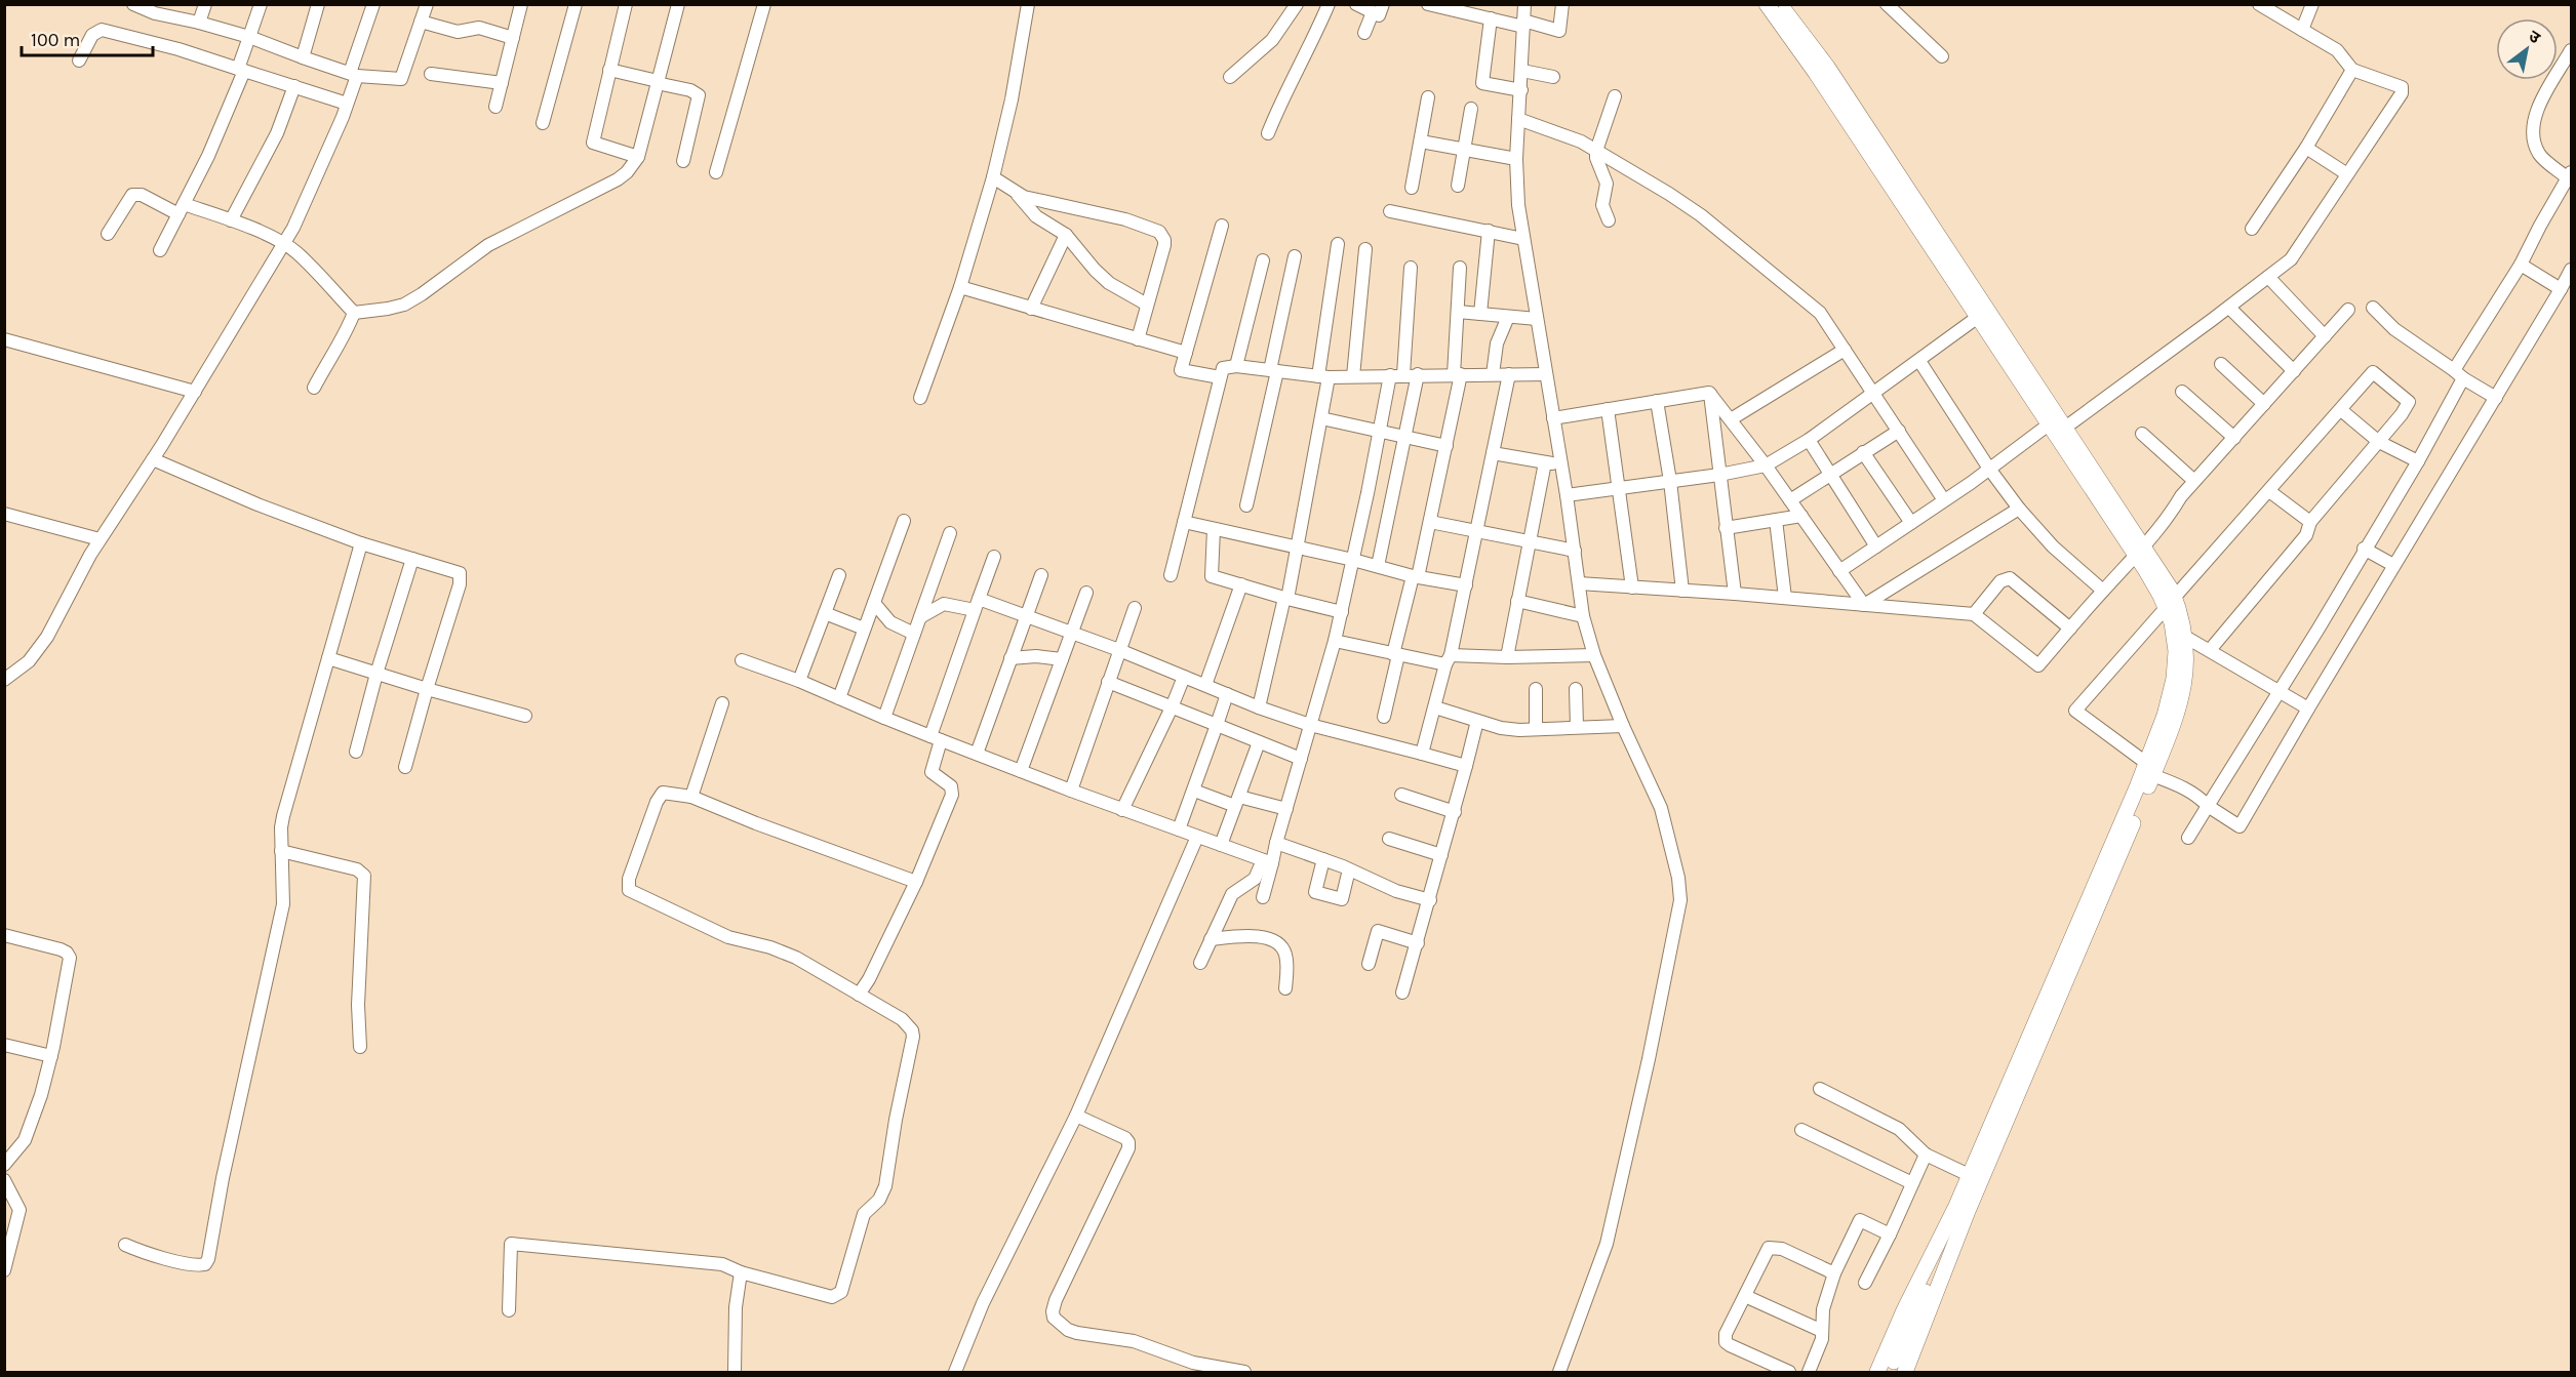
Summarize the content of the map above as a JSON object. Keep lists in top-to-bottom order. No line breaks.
{"scale_bar":"100 m","north":"top right"}
